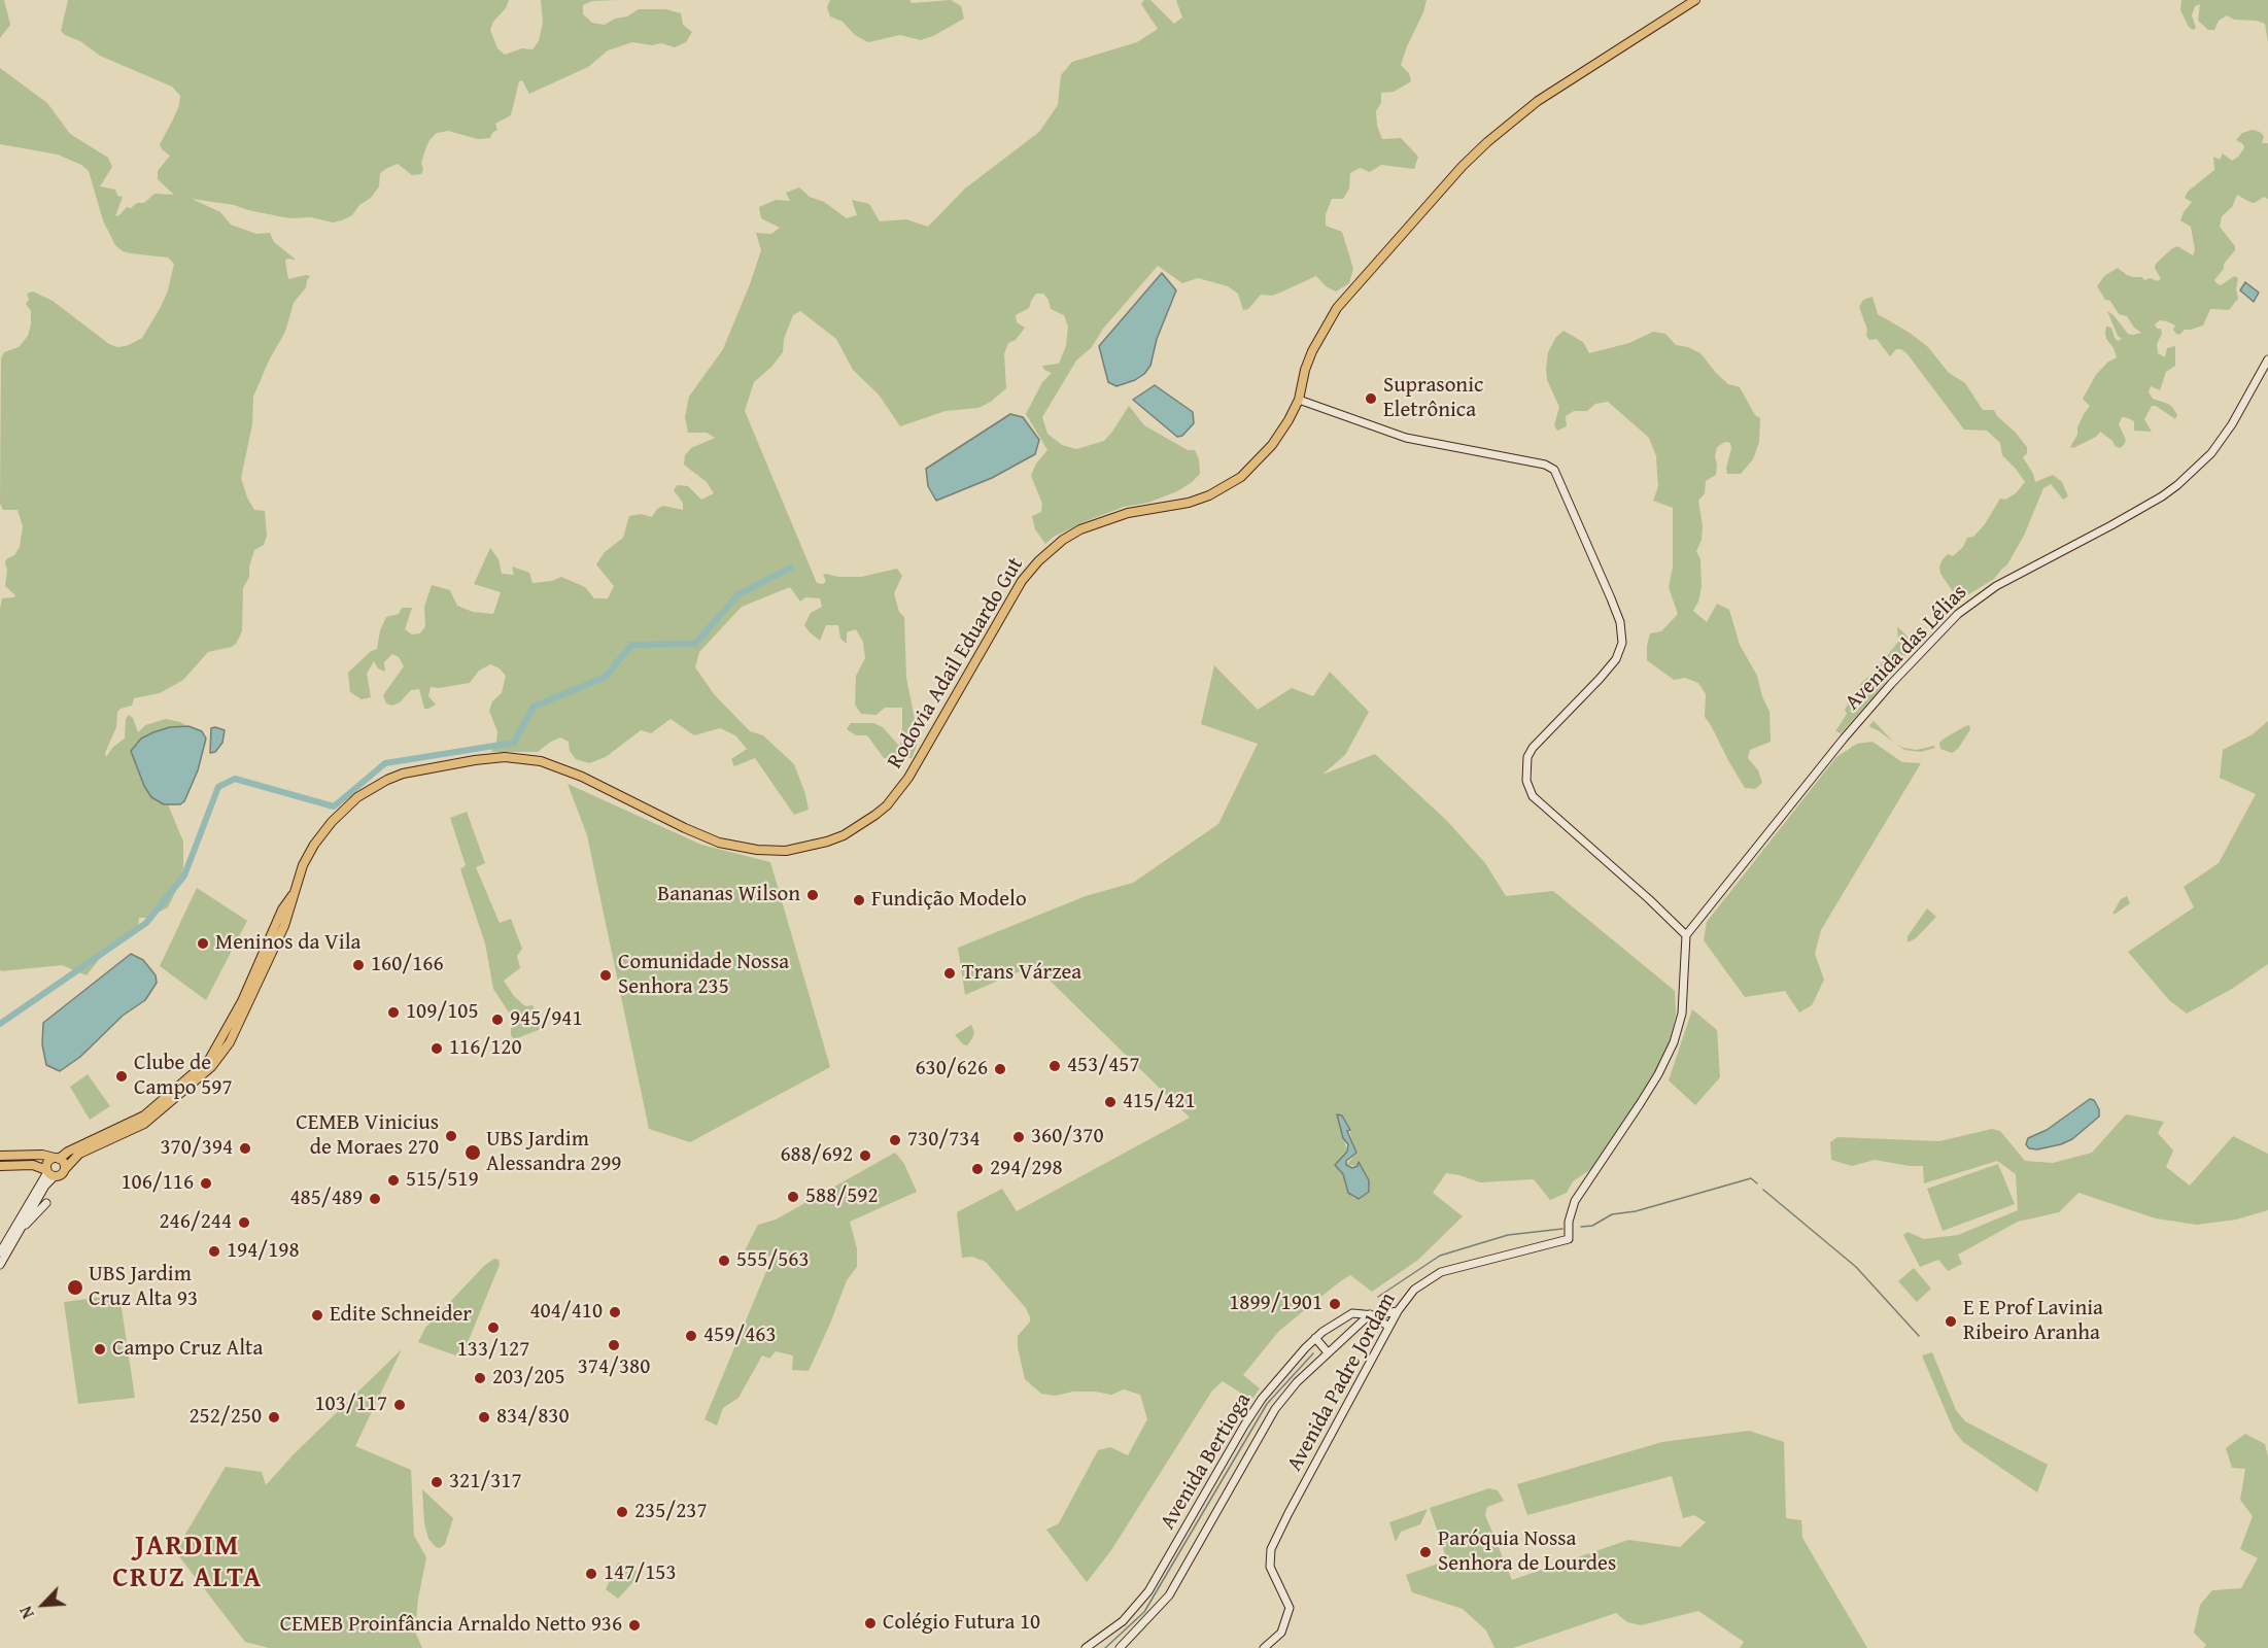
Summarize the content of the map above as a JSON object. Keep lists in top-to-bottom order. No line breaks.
{"streets":{"main road":["Rodovia Adail Eduardo Gut"],"street":["Avenida das Lélias","Avenida Padre Jordam","Avenida Bertioga"]},"crossings":[["Avenida das Lélias","Avenida Padre Jordam"]],"districts":["JARDIM CRUZ ALTA"],"places":["Suprasonic Eletrônica","Bananas Wilson","Fundição Modelo","Meninos da Vila","160/166","Trans Várzea","Comunidade Nossa Senhora 235","109/105","945/941","116/120","453/457","630/626","Clube de Campo 597","415/421","CEMEB Vinicius de Moraes 270","360/370","730/734","370/394","UBS Jardim Alessandra 299","688/692","294/298","515/519","106/116","588/592","485/489","246/244","194/198","555/563","UBS Jardim Cruz Alta 93","1899/1901","404/410","Edite Schneider","E E Prof Lavinia Ribeiro Aranha","133/127","459/463","374/380","Campo Cruz Alta","203/205","103/117","252/250","834/830","321/317","235/237","Paróquia Nossa Senhora de Lourdes","147/153","Colégio Futura 10","CEMEB Proinfância Arnaldo Netto 936"],"north":"bottom left"}
